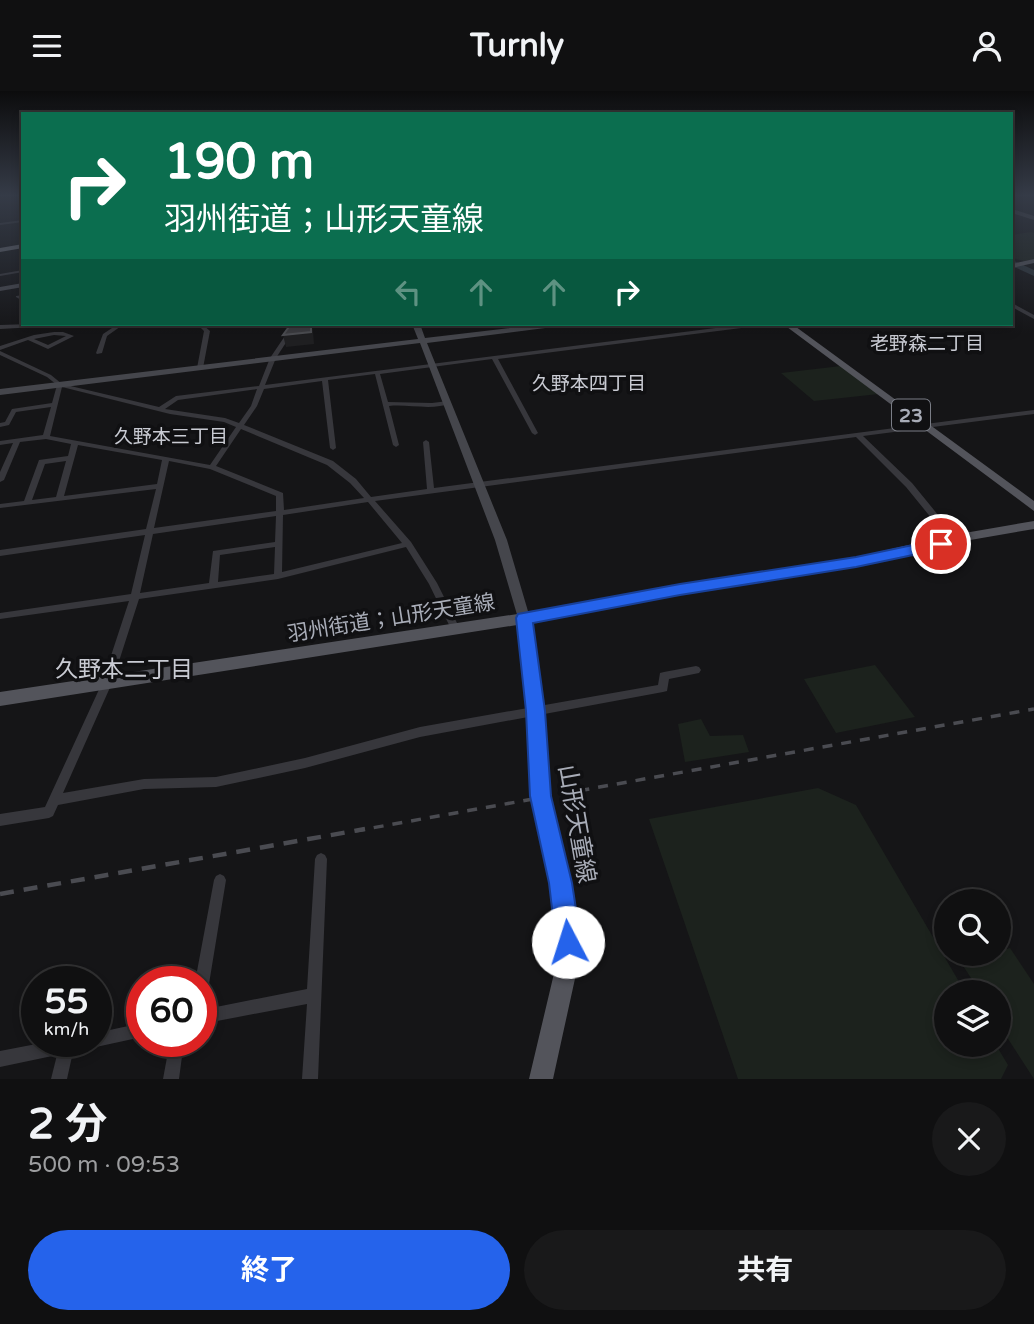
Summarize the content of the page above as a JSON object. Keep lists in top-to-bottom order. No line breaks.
{"streets":{"main road":["23","羽州街道；山形天童線","山形天童線"]},"crossings":[["羽州街道；山形天童線","山形天童線"]],"districts":["老野森二丁目","久野本四丁目","久野本三丁目","久野本二丁目"],"page":{"header":"Turnly","turn":["190 m","羽州街道；山形天童線"],"speed":"55 km/h","limit":"60","heading":["2 分","500 m · 09:53"],"buttons":["終了","共有"]}}
